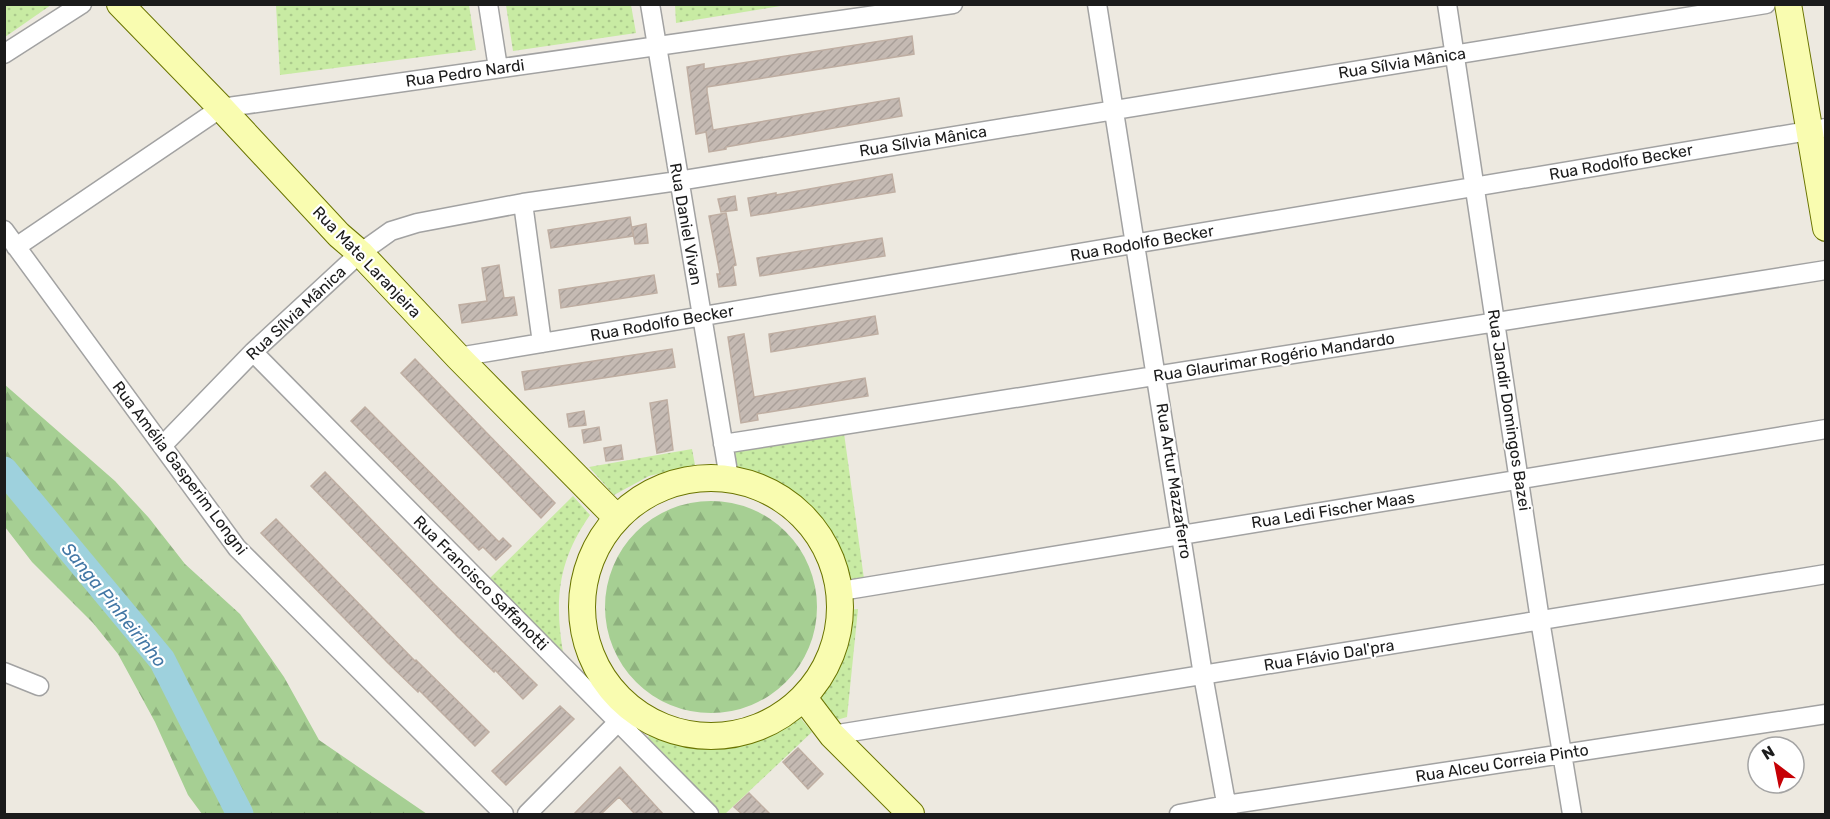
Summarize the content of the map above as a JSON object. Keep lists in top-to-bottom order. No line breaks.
{"streets":{"street":["Rua Sílvia Mânica","Rua Pedro Nardi","Rua Rodolfo Becker","Rua Daniel Vivan","Rua Mate Laranjeira","Rua Glaurimar Rogério Mandardo","Rua Jandir Domingos Bazei","Rua Amélia Gasperim Longni","Rua Artur Mazzaferro","Rua Ledi Fischer Maas","Rua Francisco Saffanotti","Rua Flávio Dal'pra","Rua Alceu Correia Pinto"]},"crossings":[["Rua Sílvia Mânica","Rua Daniel Vivan"],["Rua Sílvia Mânica","Rua Mate Laranjeira"],["Rua Sílvia Mânica","Rua Jandir Domingos Bazei"],["Rua Sílvia Mânica","Rua Amélia Gasperim Longni"],["Rua Sílvia Mânica","Rua Artur Mazzaferro"],["Rua Sílvia Mânica","Rua Francisco Saffanotti"],["Rua Pedro Nardi","Rua Daniel Vivan"],["Rua Pedro Nardi","Rua Mate Laranjeira"],["Rua Pedro Nardi","Rua Amélia Gasperim Longni"],["Rua Rodolfo Becker","Rua Daniel Vivan"],["Rua Rodolfo Becker","Rua Mate Laranjeira"],["Rua Rodolfo Becker","Rua Jandir Domingos Bazei"],["Rua Rodolfo Becker","Rua Artur Mazzaferro"],["Rua Daniel Vivan","Rua Glaurimar Rogério Mandardo"],["Rua Glaurimar Rogério Mandardo","Rua Jandir Domingos Bazei"],["Rua Glaurimar Rogério Mandardo","Rua Artur Mazzaferro"],["Rua Jandir Domingos Bazei","Rua Ledi Fischer Maas"],["Rua Jandir Domingos Bazei","Rua Flávio Dal'pra"],["Rua Jandir Domingos Bazei","Rua Alceu Correia Pinto"],["Rua Artur Mazzaferro","Rua Ledi Fischer Maas"],["Rua Artur Mazzaferro","Rua Flávio Dal'pra"],["Rua Artur Mazzaferro","Rua Alceu Correia Pinto"]],"water":["Sanga Pinheirinho"],"north":"top left"}
